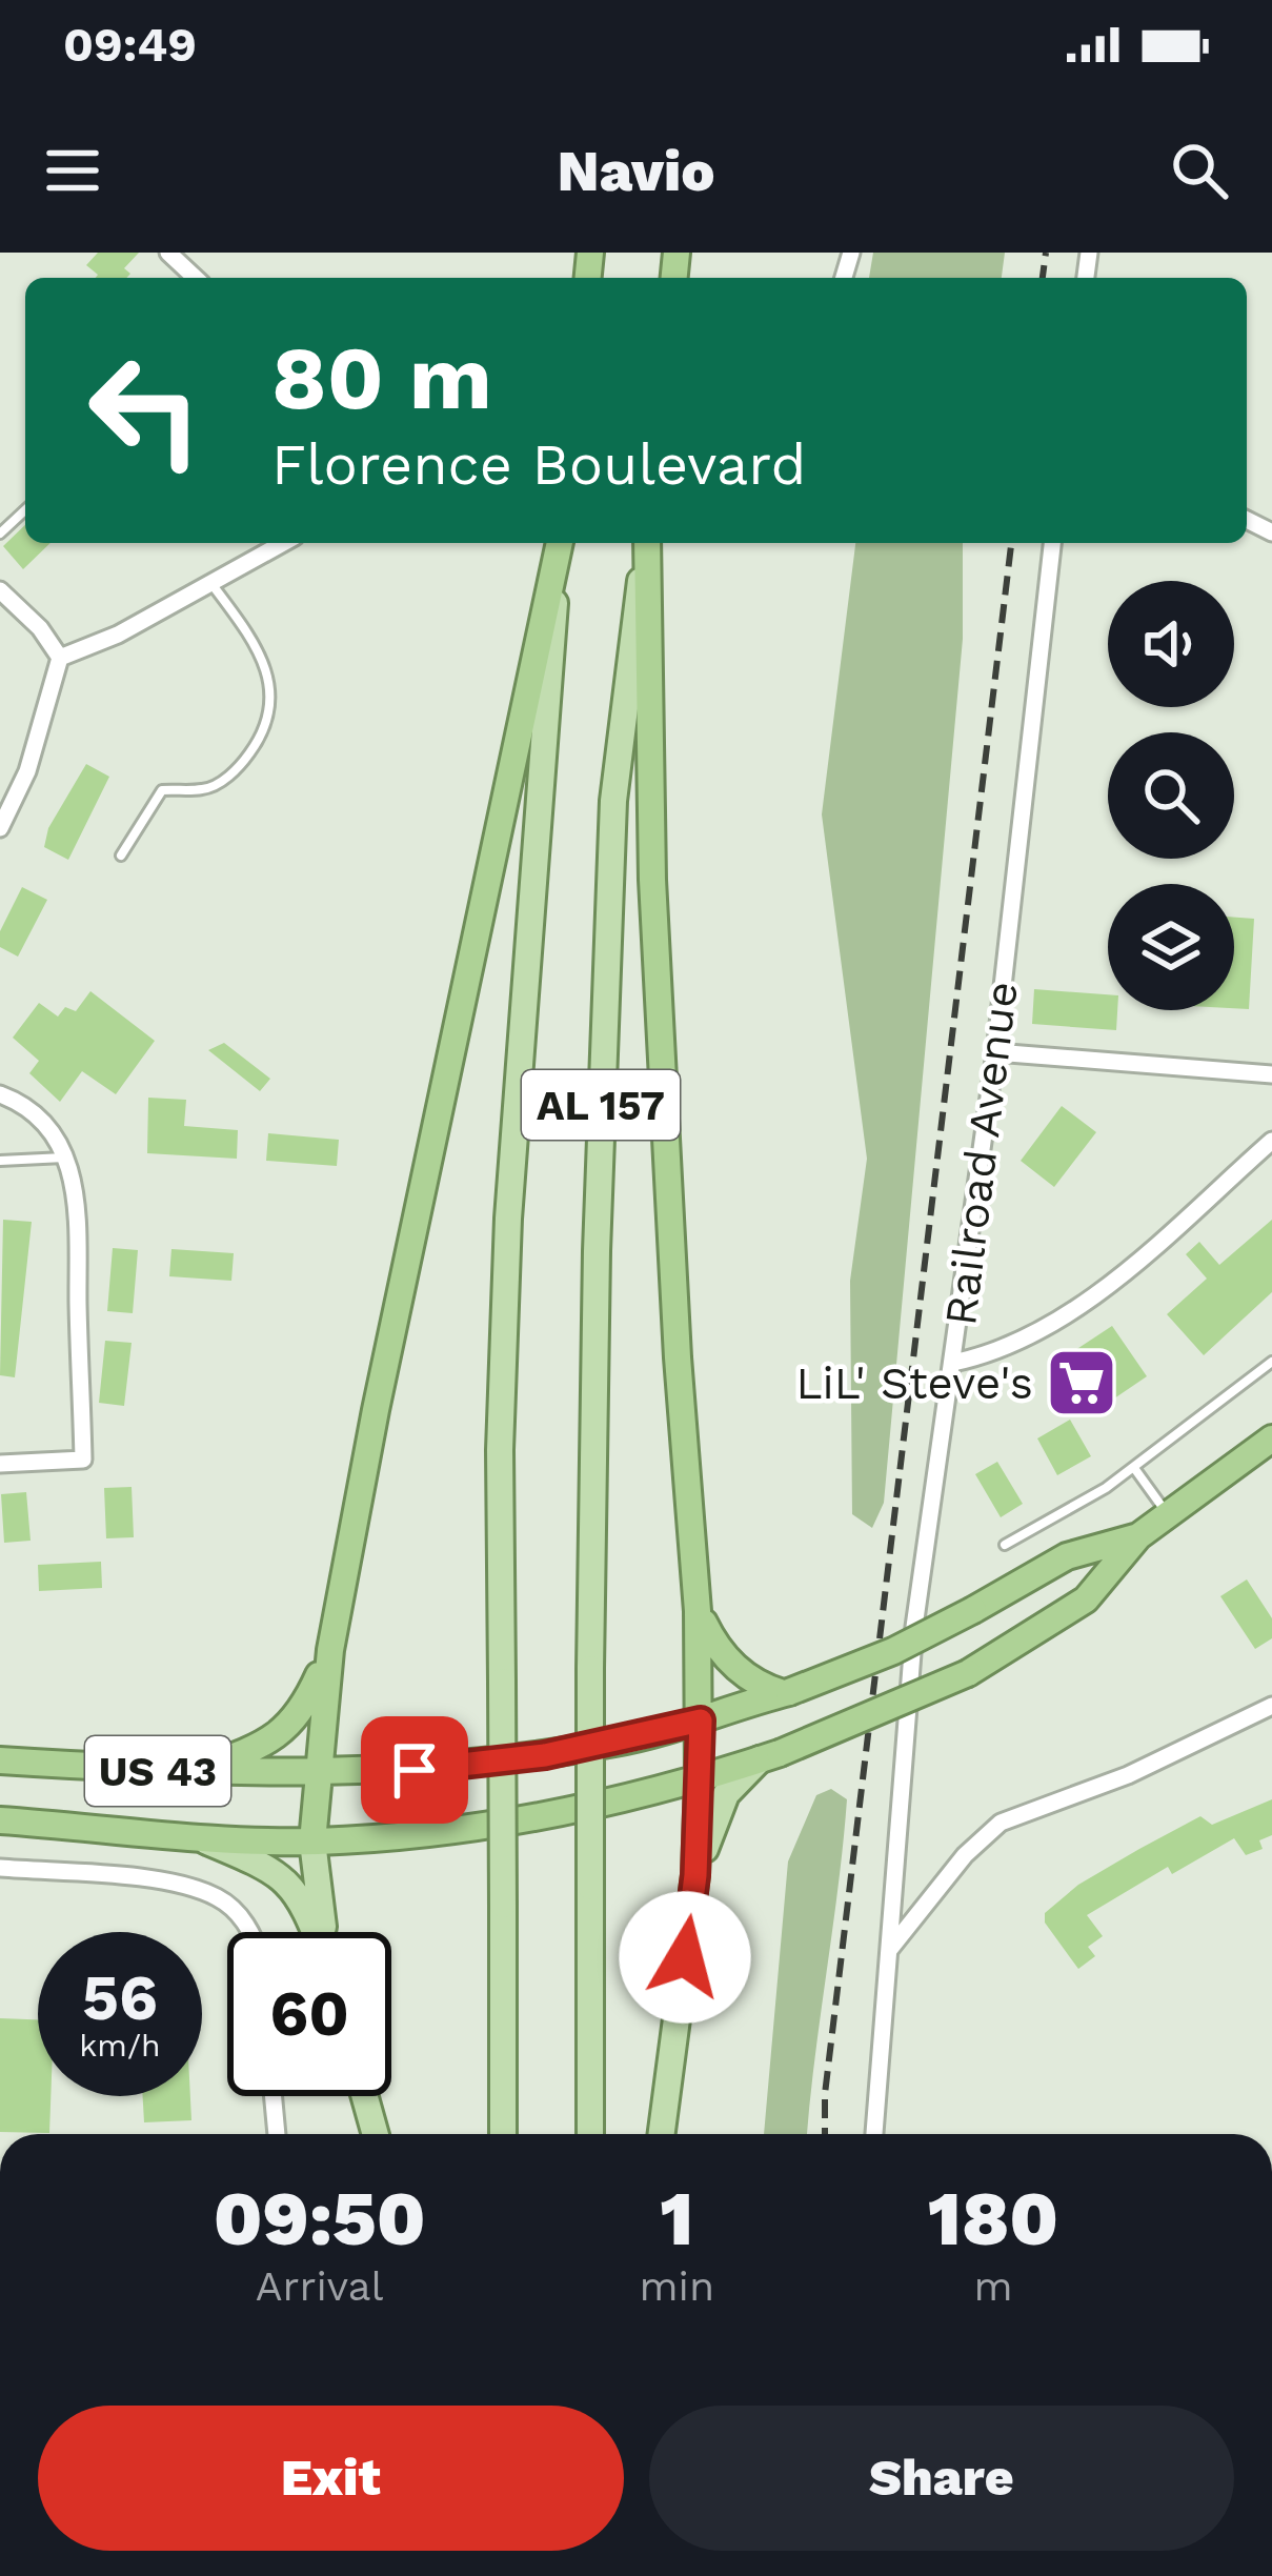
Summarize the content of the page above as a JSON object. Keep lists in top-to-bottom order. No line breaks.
{"streets":{"highway":["AL 157","US 43"],"street":["Railroad Avenue"]},"places":{"supermarket":["LiL' Steve's"]},"page":{"status":"09:49","header":"Navio","turn":["80 m","Florence Boulevard"],"speed":"56 km/h","limit":"60","eta":["09:50","Arrival","1","min","180","m"],"buttons":["Exit","Share"]}}
